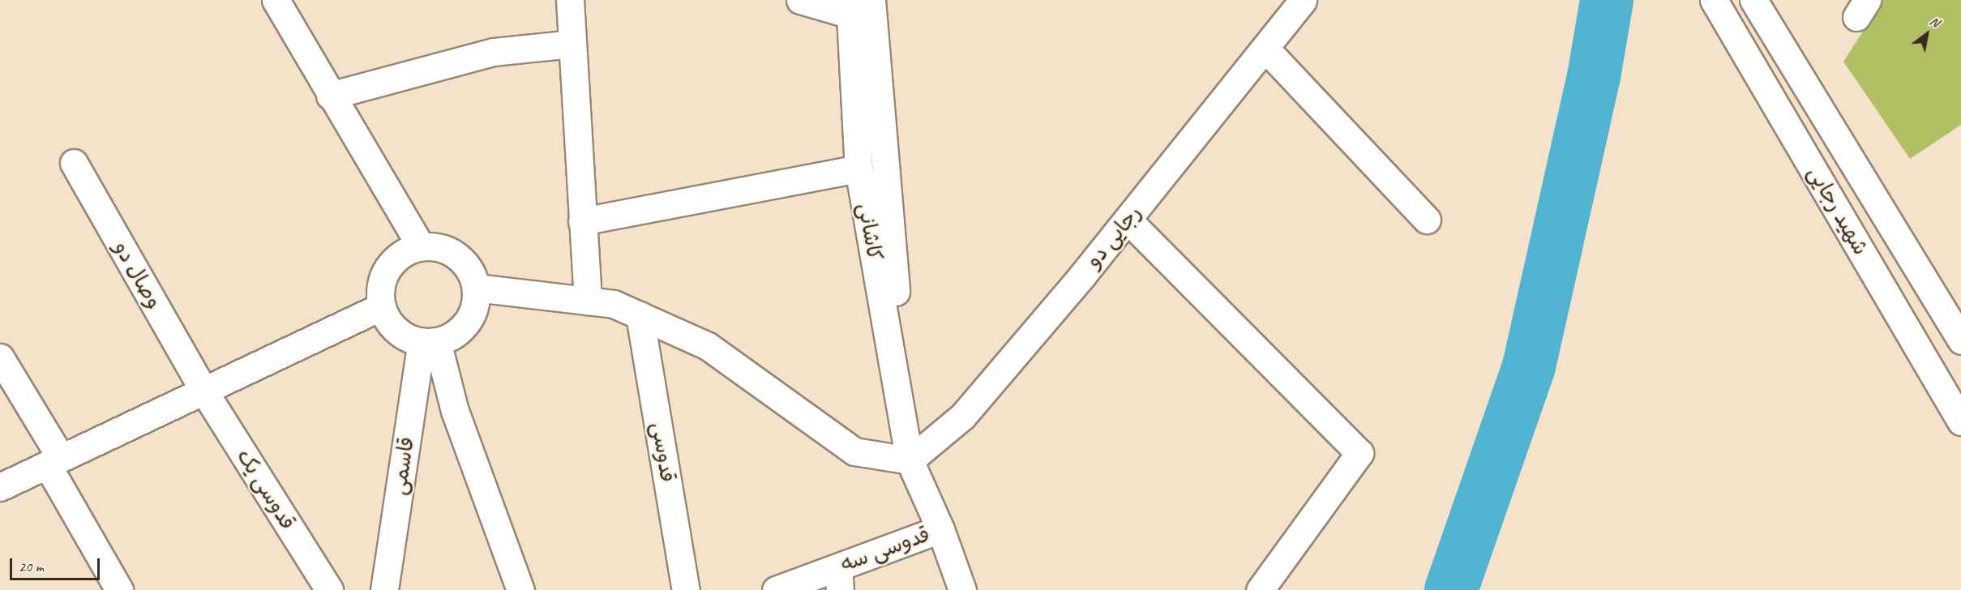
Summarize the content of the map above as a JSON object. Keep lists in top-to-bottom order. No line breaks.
{"streets":{"street":["شهید رجایی","کاشانی","رجایی دو","وصال دو","قدوسی","قاسمی","قدوسی یک","قدوسی سه"]},"crossings":[["کاشانی","رجایی دو"],["کاشانی","قدوسی سه"],["وصال دو","قدوسی یک"]],"scale_bar":"20 m","north":"top right"}
